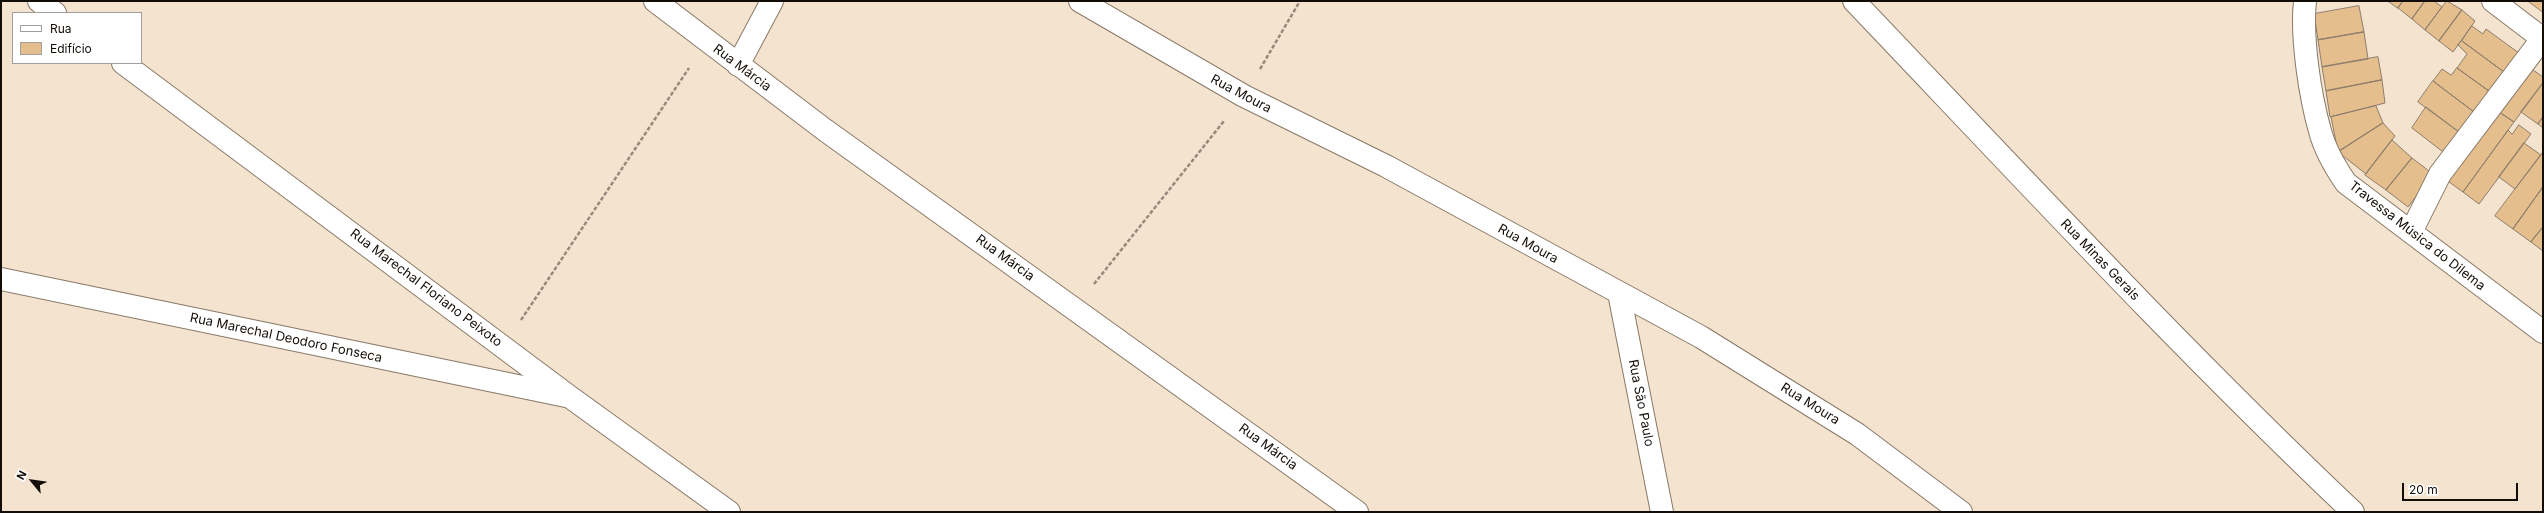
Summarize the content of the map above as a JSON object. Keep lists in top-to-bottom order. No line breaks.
{"streets":{"street":["Rua Márcia","Rua Moura","Travessa Música do Dilema","Rua Minas Gerais","Rua Marechal Floriano Peixoto","Rua Marechal Deodoro Fonseca","Rua São Paulo"]},"crossings":[["Rua Moura","Rua São Paulo"],["Rua Marechal Floriano Peixoto","Rua Marechal Deodoro Fonseca"]],"legend":["Rua","Edifício"],"scale_bar":"20 m","north":"top left"}
